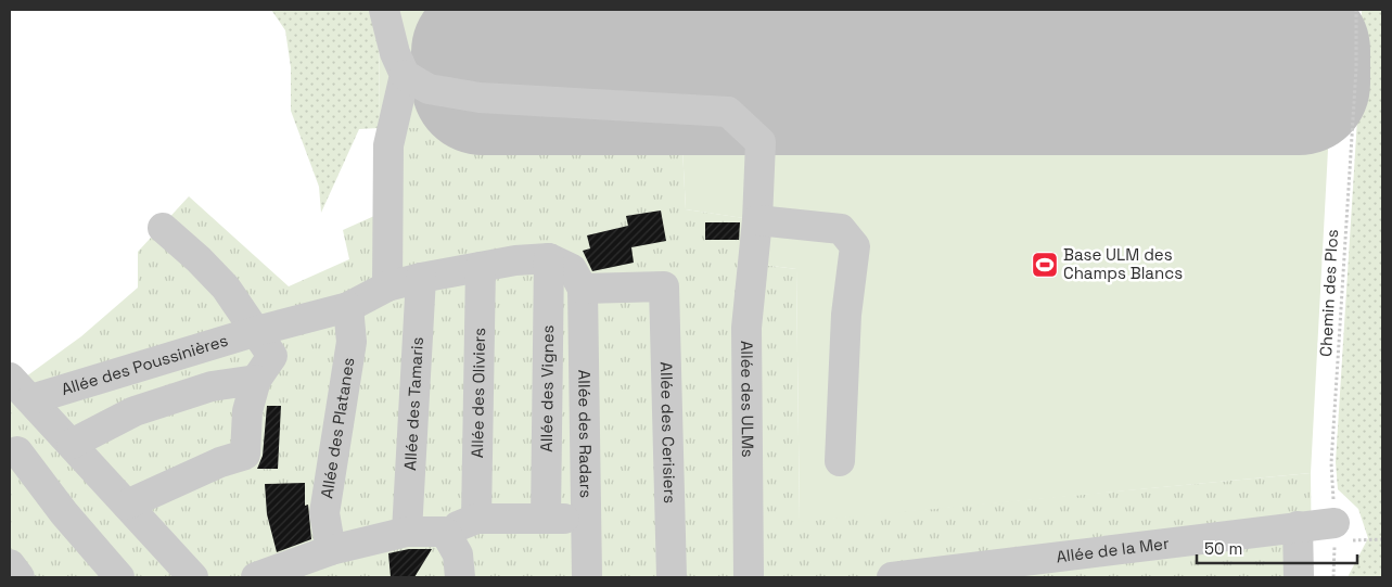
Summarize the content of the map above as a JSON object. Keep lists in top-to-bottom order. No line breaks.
{"streets":{"lane":["Allée des Poussinières","Allée des Vignes","Allée des Oliviers","Allée des ULMs","Allée des Tamaris","Allée des Platanes","Allée des Cerisiers","Allée des Radars","Allée de la Mer"],"path":["Chemin des Plos"]},"crossings":[["Chemin des Plos","Allée de la Mer"],["Allée des Poussinières","Allée des Vignes"],["Allée des Poussinières","Allée des Oliviers"],["Allée des Poussinières","Allée des Tamaris"],["Allée des Poussinières","Allée des Platanes"],["Allée des Cerisiers","Allée des Radars"]],"places":{"sports":["Base ULM des Champs Blancs"]},"scale_bar":"50 m"}
